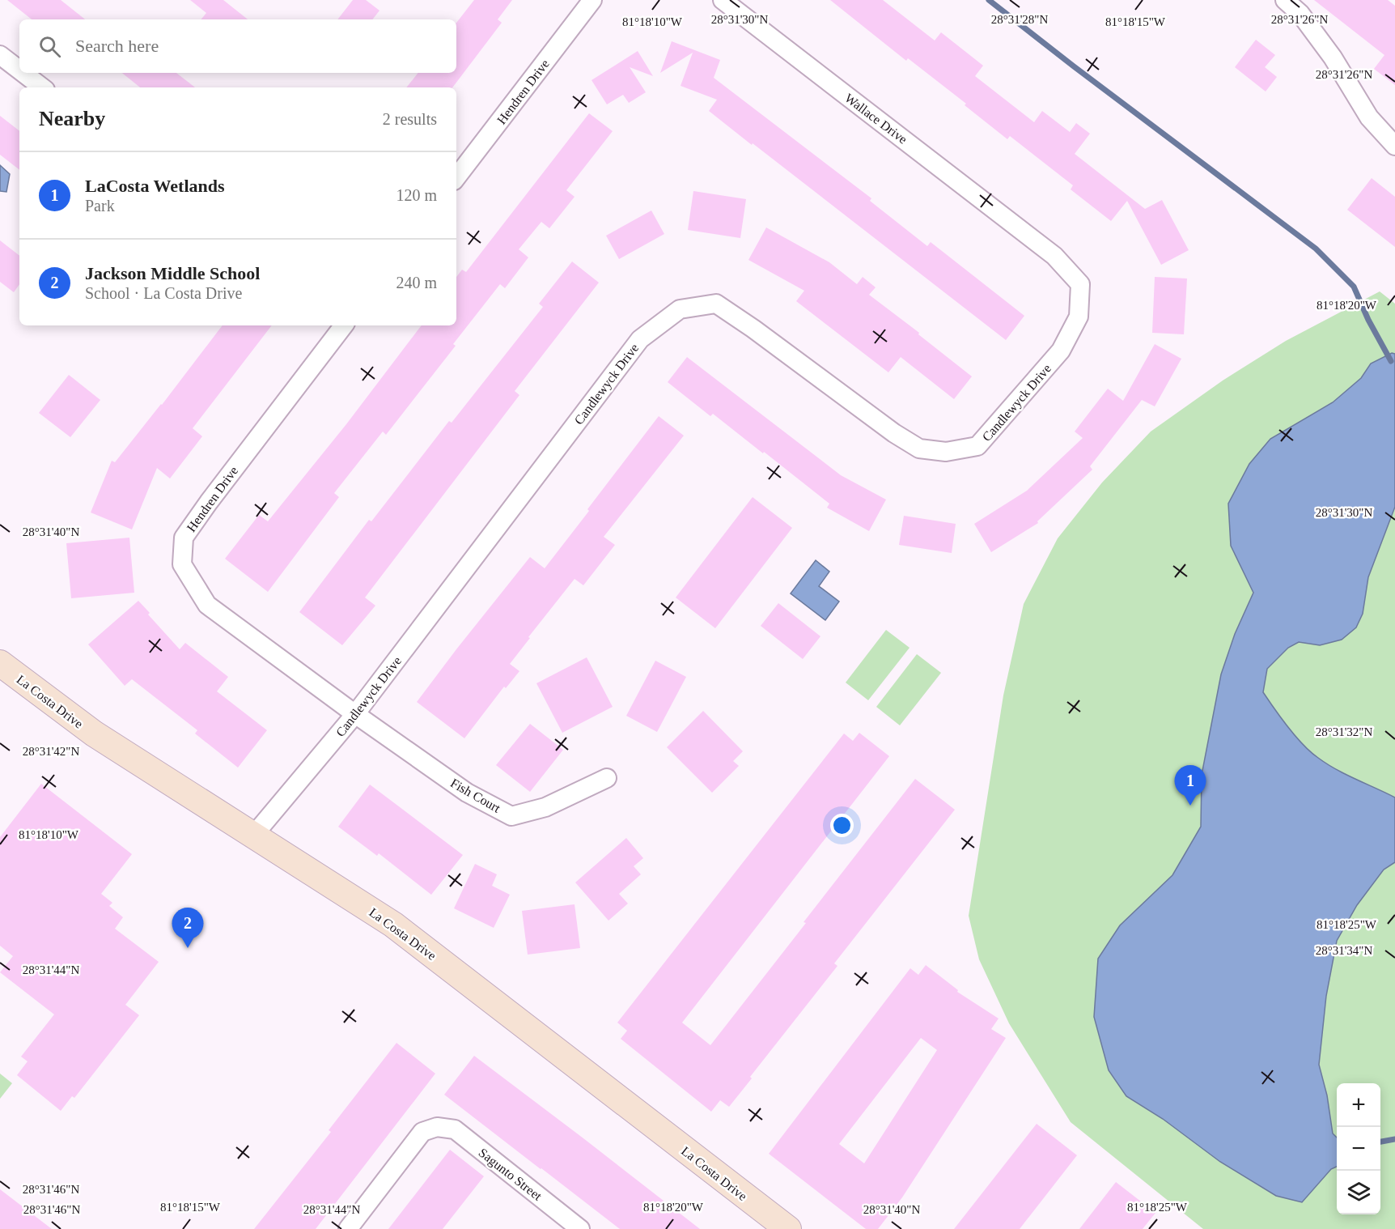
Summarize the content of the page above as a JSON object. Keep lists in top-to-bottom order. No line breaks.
{"streets":{"street":["Hendren Drive","Wallace Drive","Candlewyck Drive","La Costa Drive","Fish Court","Sagunto Street"]},"crossings":[["Hendren Drive","Candlewyck Drive"],["Hendren Drive","Fish Court"],["Wallace Drive","Candlewyck Drive"],["Candlewyck Drive","La Costa Drive"],["Candlewyck Drive","Fish Court"]],"page":{"search":"Search here","heading":["Nearby","2 results"],"list":[{"mark":"1","name":"LaCosta Wetlands","note":"Park","value":"120 m"},{"mark":"2","name":"Jackson Middle School","note":"School · La Costa Drive","value":"240 m"}],"pins":["1","2"],"map_buttons":["+","−"]},"coordinates":["28°31'30\"N","28°31'28\"N","28°31'26\"N","81°18'10\"W","81°18'15\"W","81°18'20\"W","28°31'40\"N","28°31'32\"N","28°31'42\"N","81°18'25\"W","28°31'34\"N","28°31'44\"N","28°31'46\"N"]}
